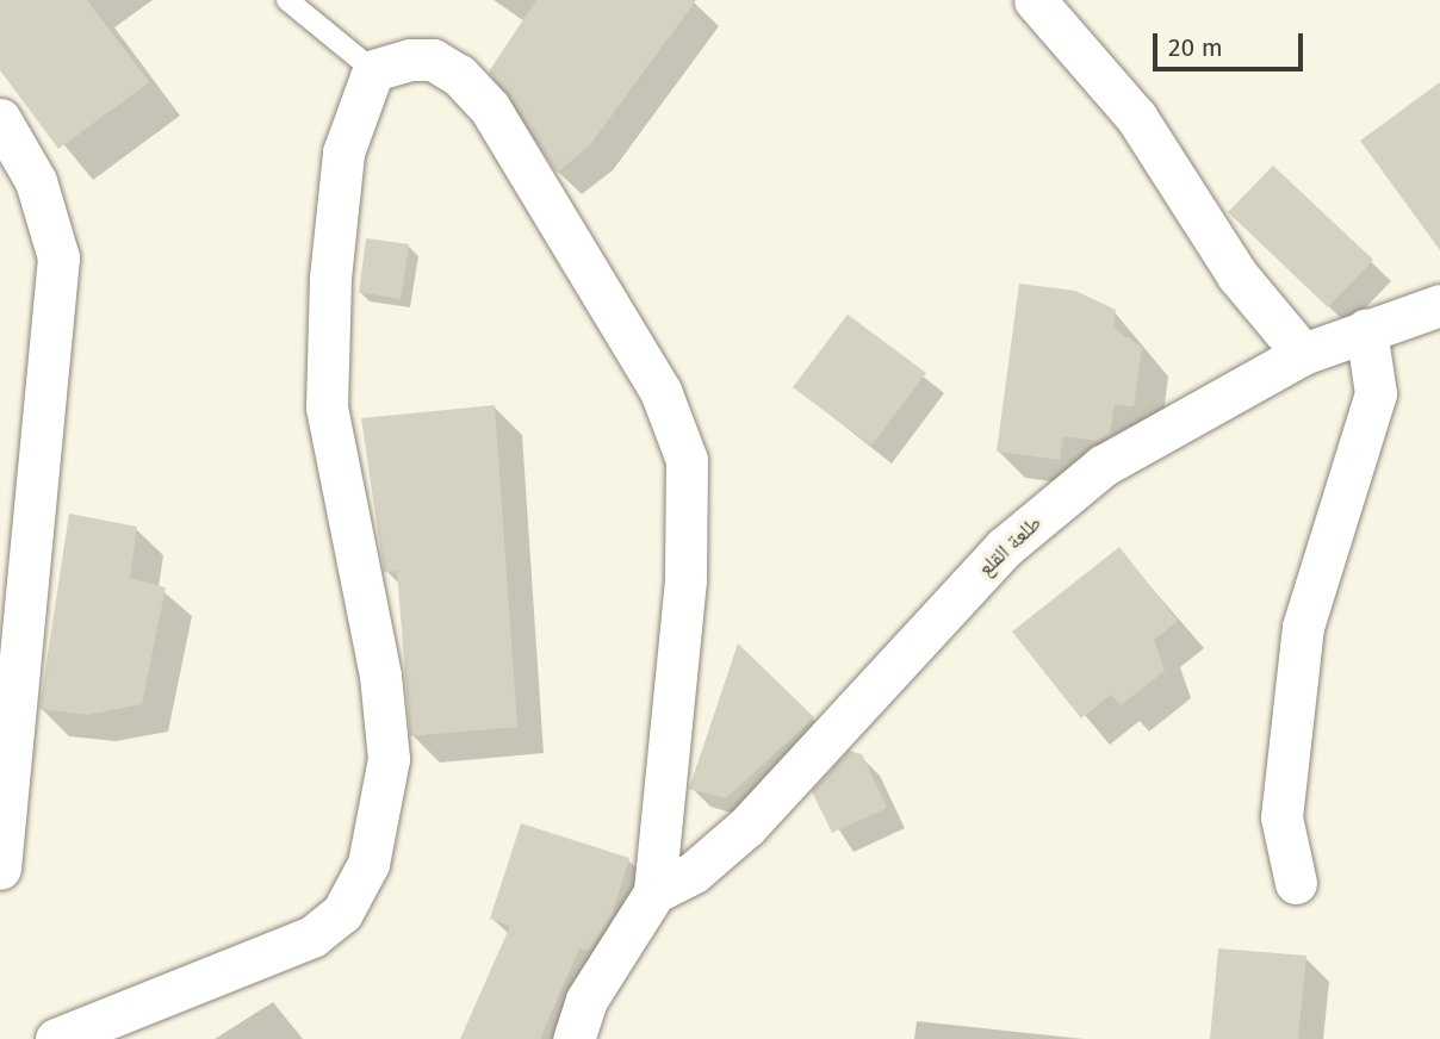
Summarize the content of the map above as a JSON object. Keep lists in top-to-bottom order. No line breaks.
{"streets":{"street":["طلعة القلع"]},"scale_bar":"20 m"}
